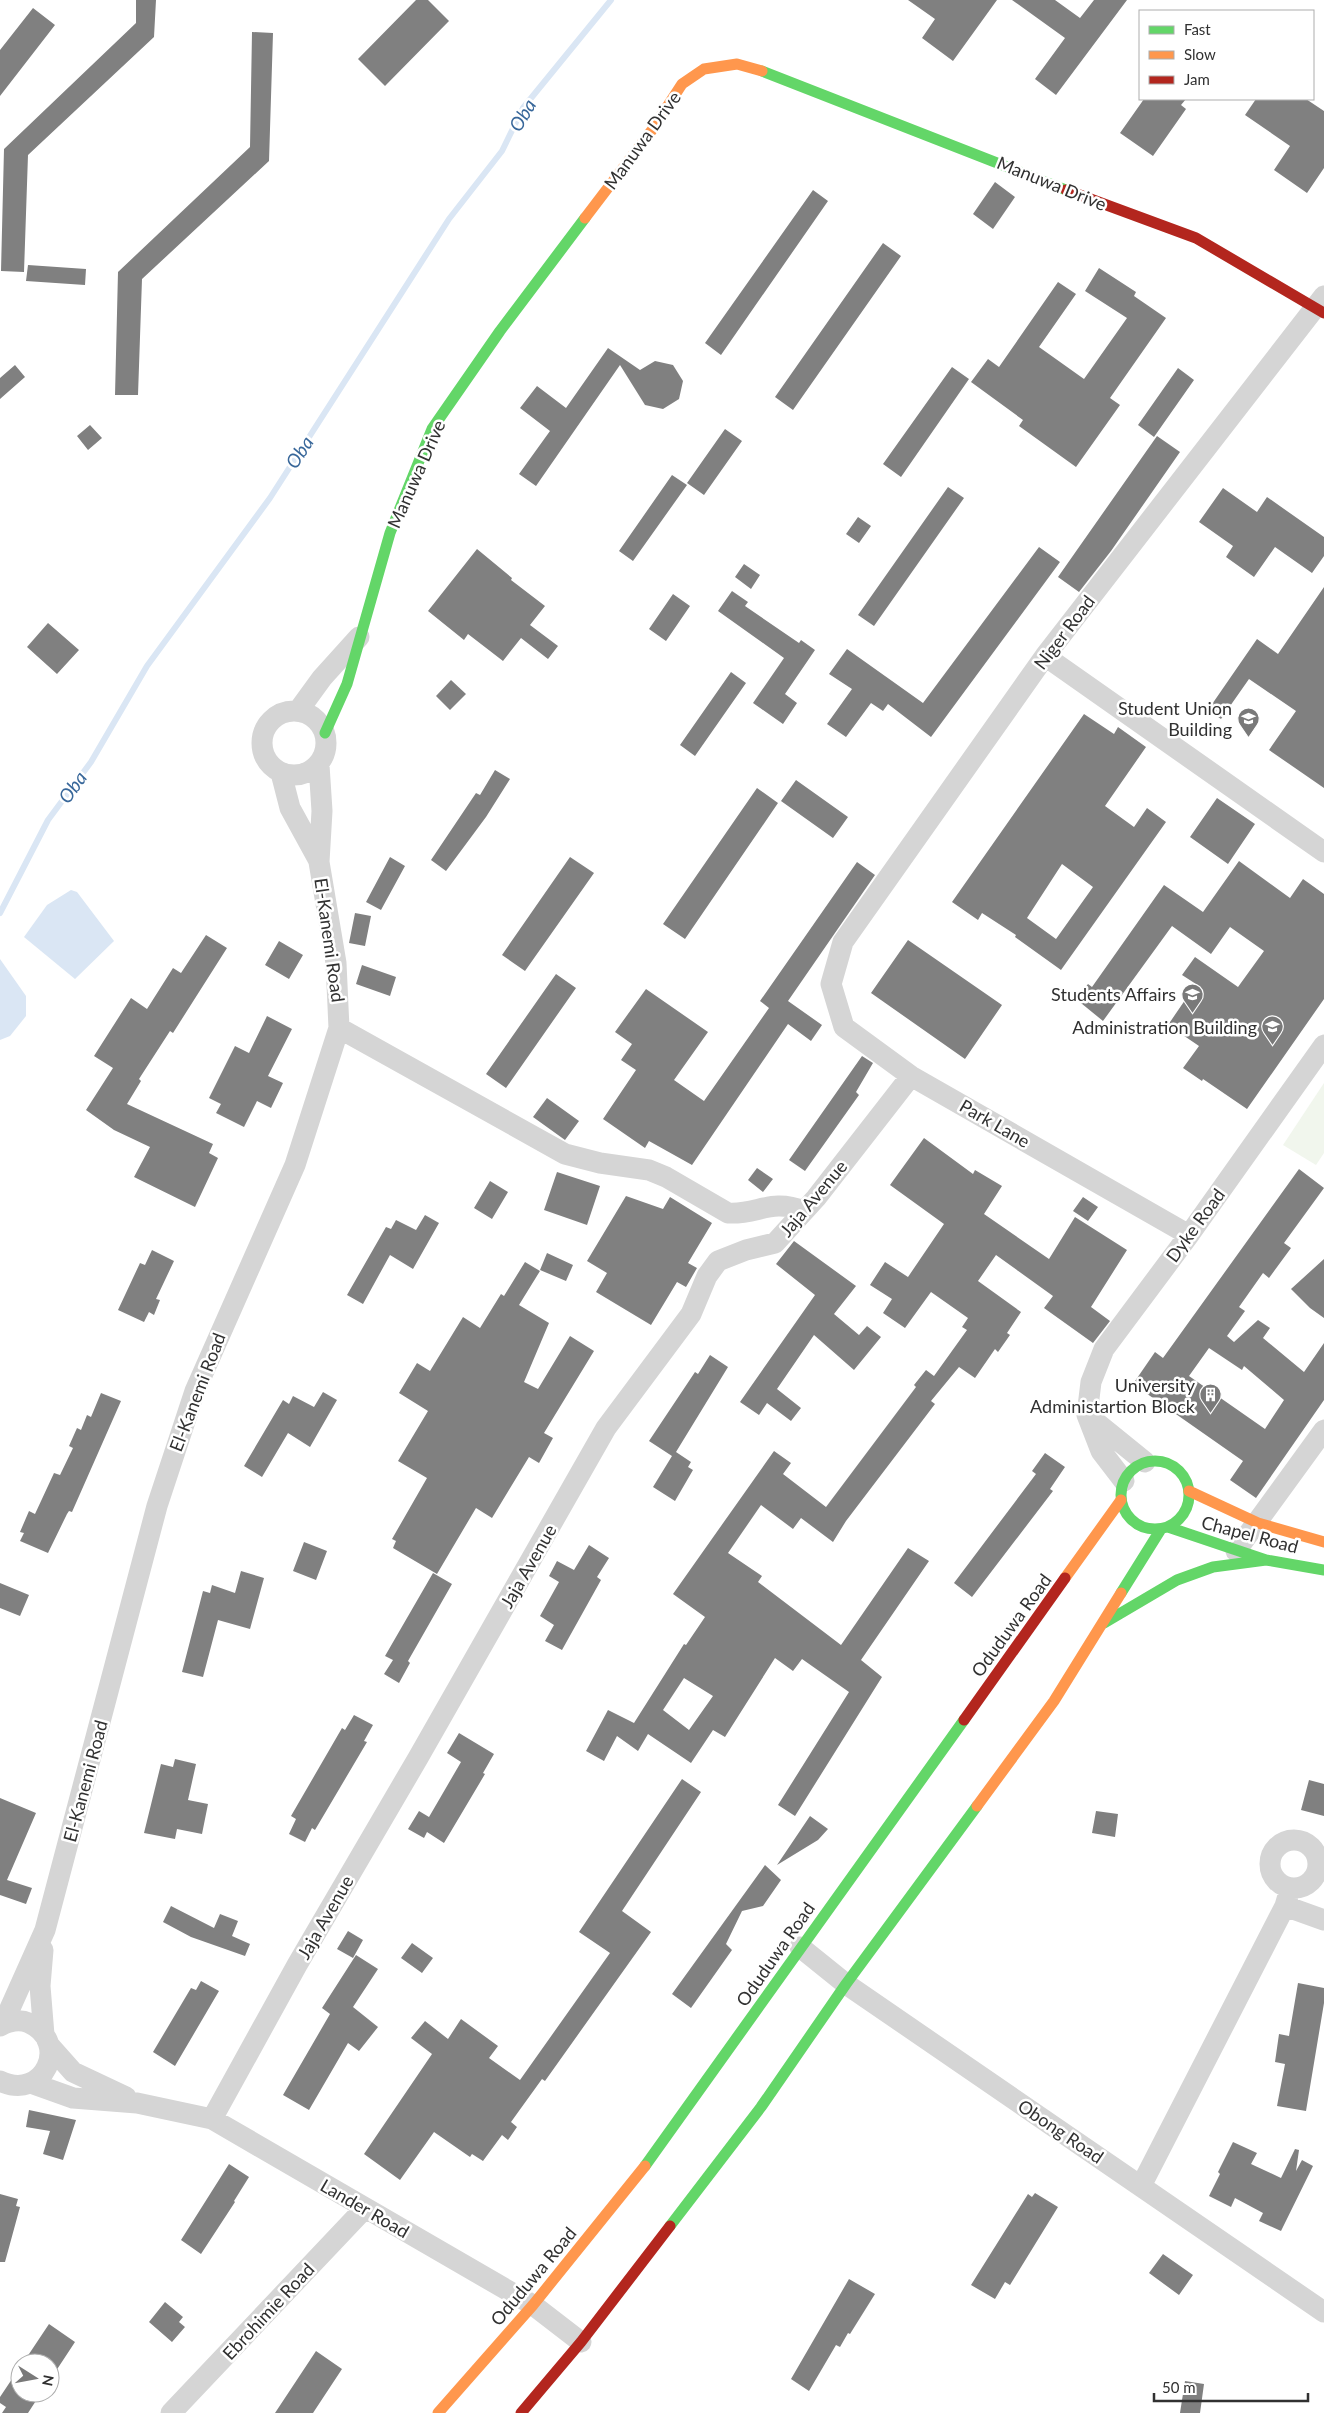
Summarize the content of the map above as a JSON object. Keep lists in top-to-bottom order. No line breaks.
{"streets":{"street":["Manuwa Drive","Niger Road","El-Kanemi Road","Park Lane","Jaja Avenue","Dyke Road","Chapel Road","Oduduwa Road","Obong Road","Lander Road","Ebrohimie Road"]},"crossings":[["Manuwa Drive","Niger Road"],["Manuwa Drive","El-Kanemi Road"],["Niger Road","Park Lane"],["El-Kanemi Road","Lander Road"],["Park Lane","Jaja Avenue"],["Park Lane","Dyke Road"],["Jaja Avenue","Lander Road"],["Dyke Road","Chapel Road"],["Dyke Road","Oduduwa Road"],["Chapel Road","Oduduwa Road"],["Oduduwa Road","Obong Road"],["Oduduwa Road","Lander Road"],["Lander Road","Ebrohimie Road"]],"water":["Oba"],"places":{"school or university":["Student Union Building","Students Affairs","Administration Building"],"building":["University Administartion Block"]},"legend":["Fast","Slow","Jam"],"scale_bar":"50 m","north":"right"}
